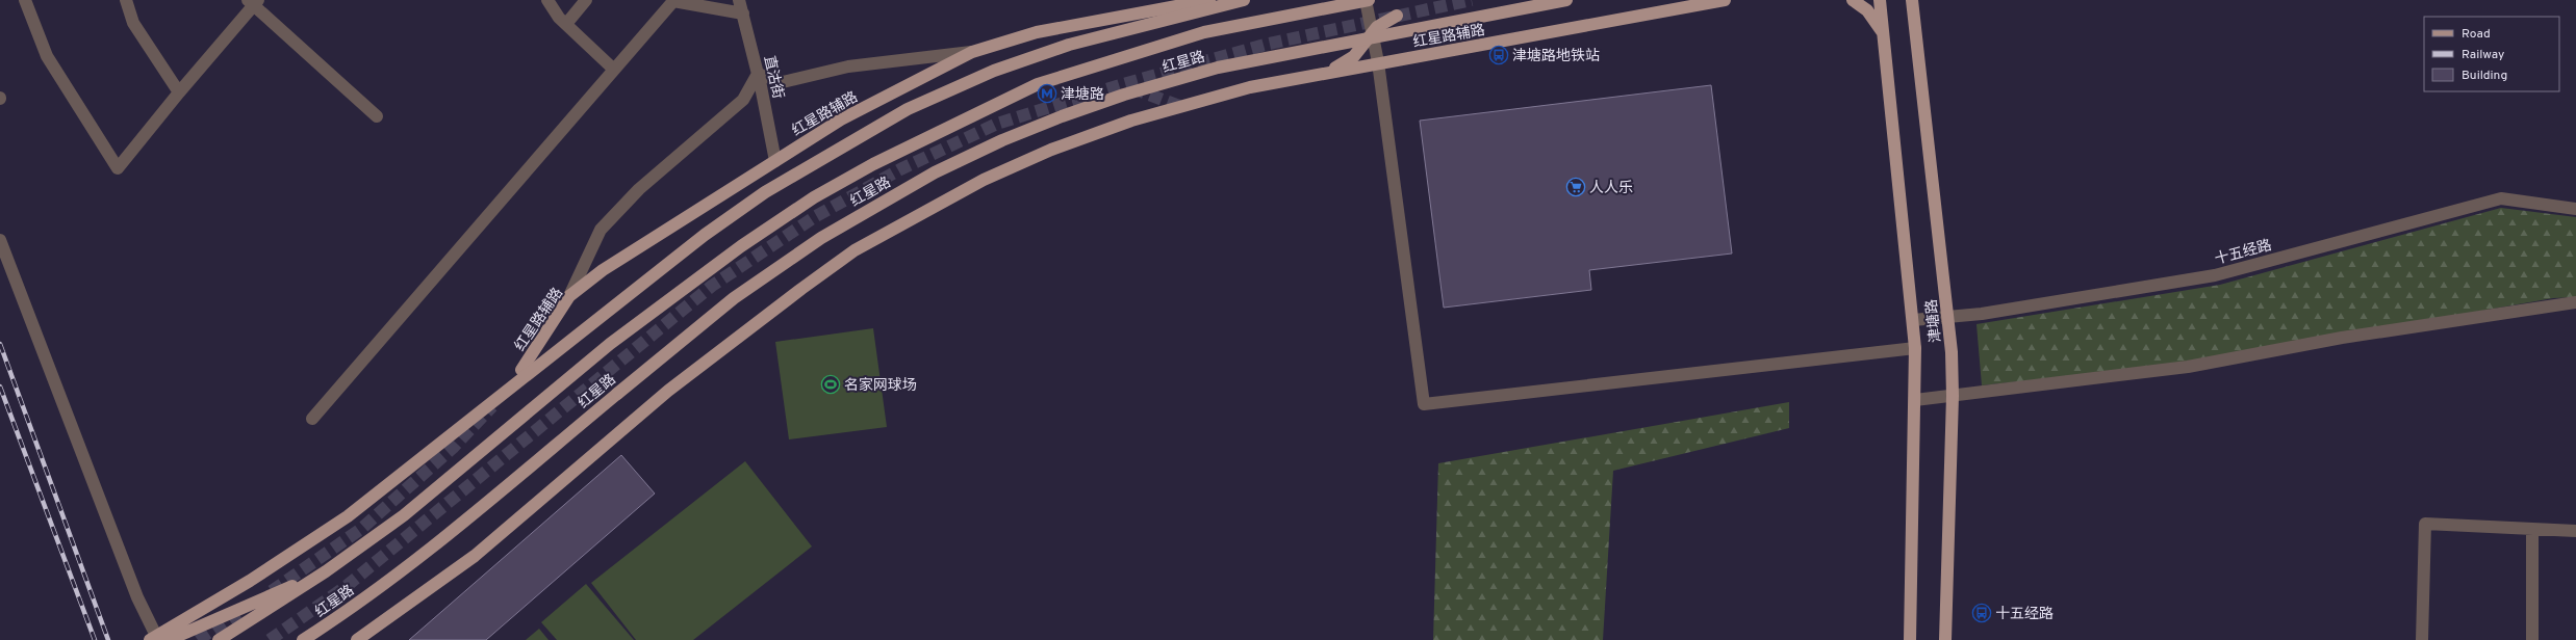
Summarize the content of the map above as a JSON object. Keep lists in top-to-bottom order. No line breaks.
{"streets":{"main road":["红星路辅路","红星路","津塘路"],"street":["直沽街","十五经路"]},"crossings":[["红星路辅路","直沽街"],["十五经路","津塘路"]],"places":{"bus stop":["津塘路地铁站","十五经路"],"metro station":["津塘路"],"supermarket":["人人乐"],"sports":["名家网球场"]},"legend":["Road","Railway","Building"]}
